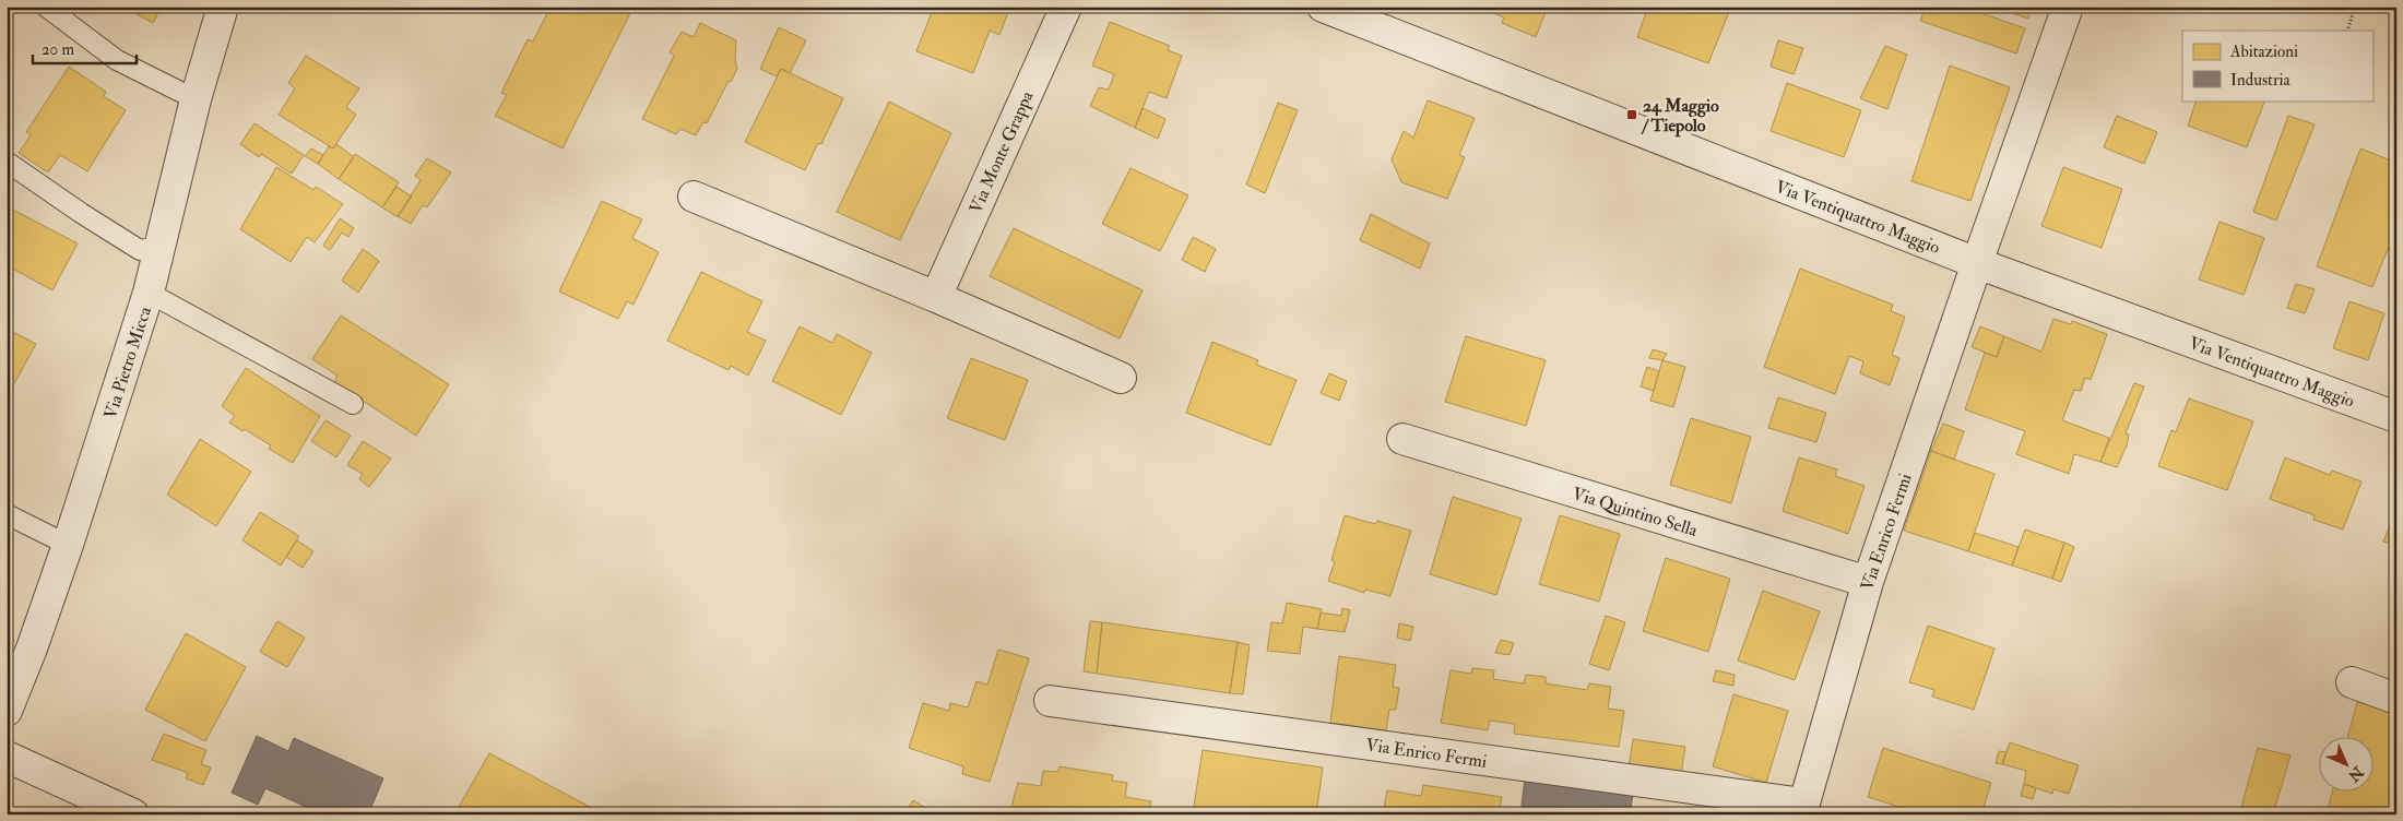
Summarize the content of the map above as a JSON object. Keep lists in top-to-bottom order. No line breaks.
{"streets":{"street":["Via Monte Grappa","Via Ventiquattro Maggio","Via Pietro Micca","Via Quintino Sella","Via Enrico Fermi"]},"crossings":[["Via Ventiquattro Maggio","Via Enrico Fermi"],["Via Quintino Sella","Via Enrico Fermi"]],"places":{"transit":["24 Maggio / Tiepolo"]},"legend":["Abitazioni","Industria"],"scale_bar":"20 m","north":"bottom right"}
